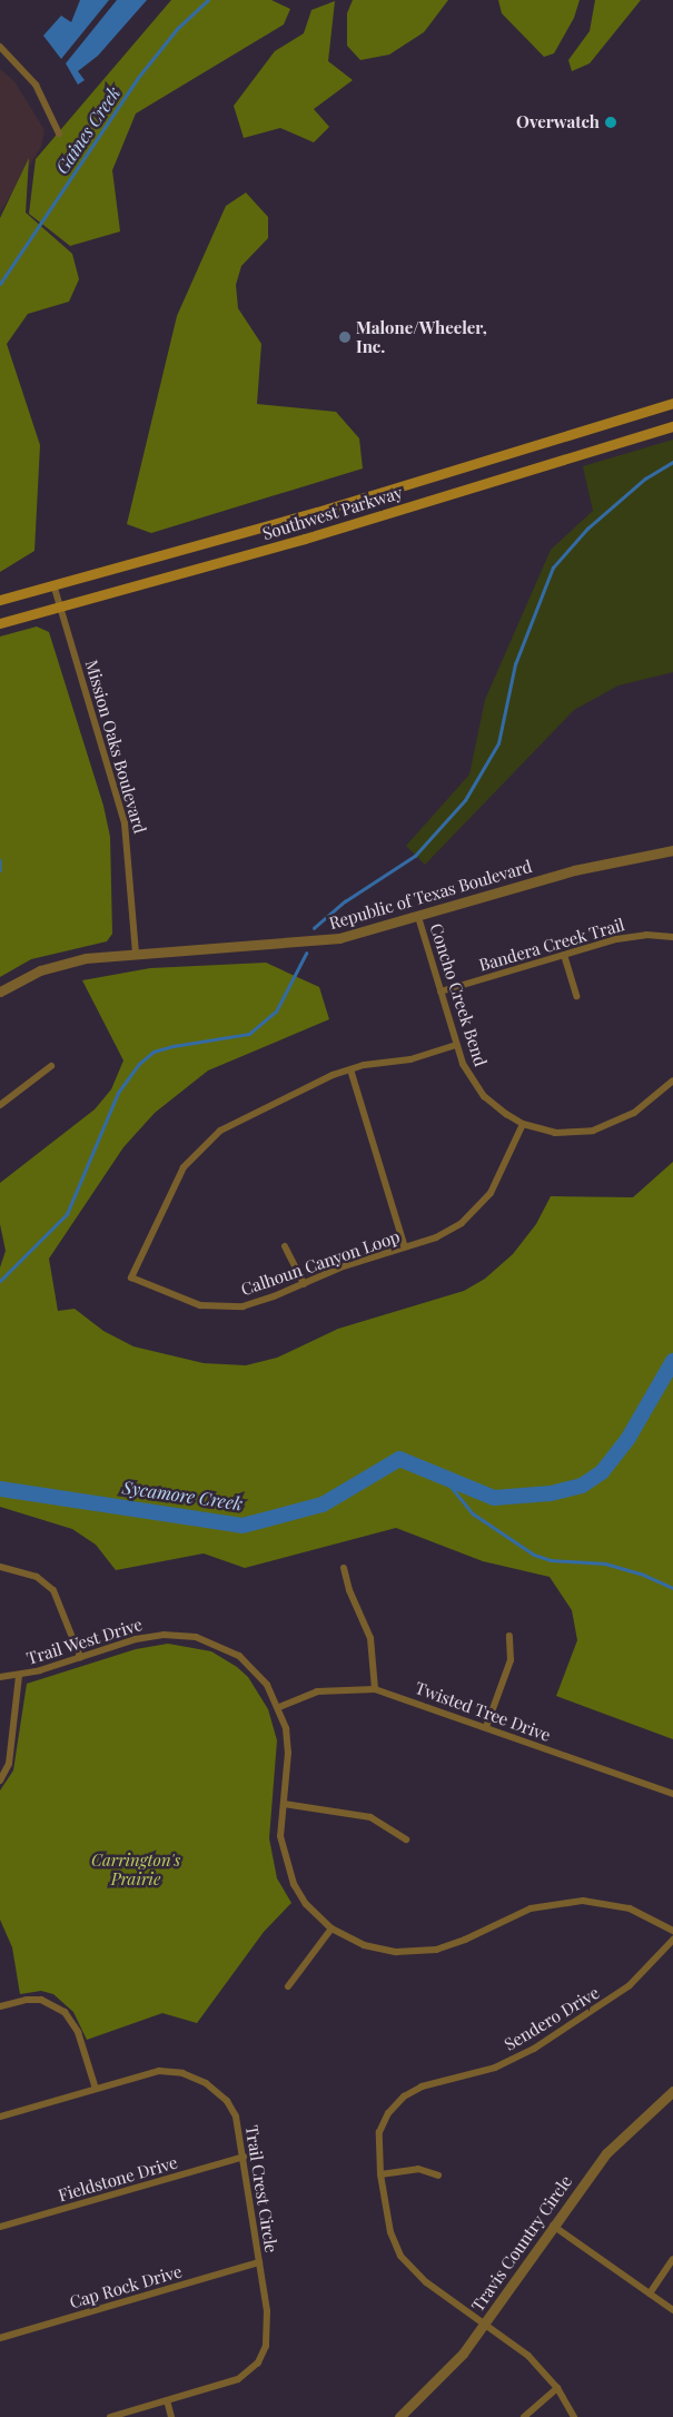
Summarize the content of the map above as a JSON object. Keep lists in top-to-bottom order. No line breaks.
{"streets":{"main road":["Southwest Parkway"],"street":["Mission Oaks Boulevard","Republic of Texas Boulevard","Bandera Creek Trail","Concho Creek Bend","Calhoun Canyon Loop","Trail West Drive","Twisted Tree Drive","Sendero Drive","Fieldstone Drive","Trail Crest Circle","Travis Country Circle","Cap Rock Drive"]},"crossings":[["Southwest Parkway","Mission Oaks Boulevard"],["Mission Oaks Boulevard","Republic of Texas Boulevard"],["Republic of Texas Boulevard","Concho Creek Bend"],["Bandera Creek Trail","Concho Creek Bend"],["Concho Creek Bend","Calhoun Canyon Loop"],["Trail West Drive","Twisted Tree Drive"],["Sendero Drive","Travis Country Circle"],["Fieldstone Drive","Trail Crest Circle"],["Trail Crest Circle","Cap Rock Drive"]],"water":["Gaines Creek","Sycamore Creek"],"parks":["Carrington's Prairie"],"places":["Overwatch","Malone/Wheeler, Inc."]}
